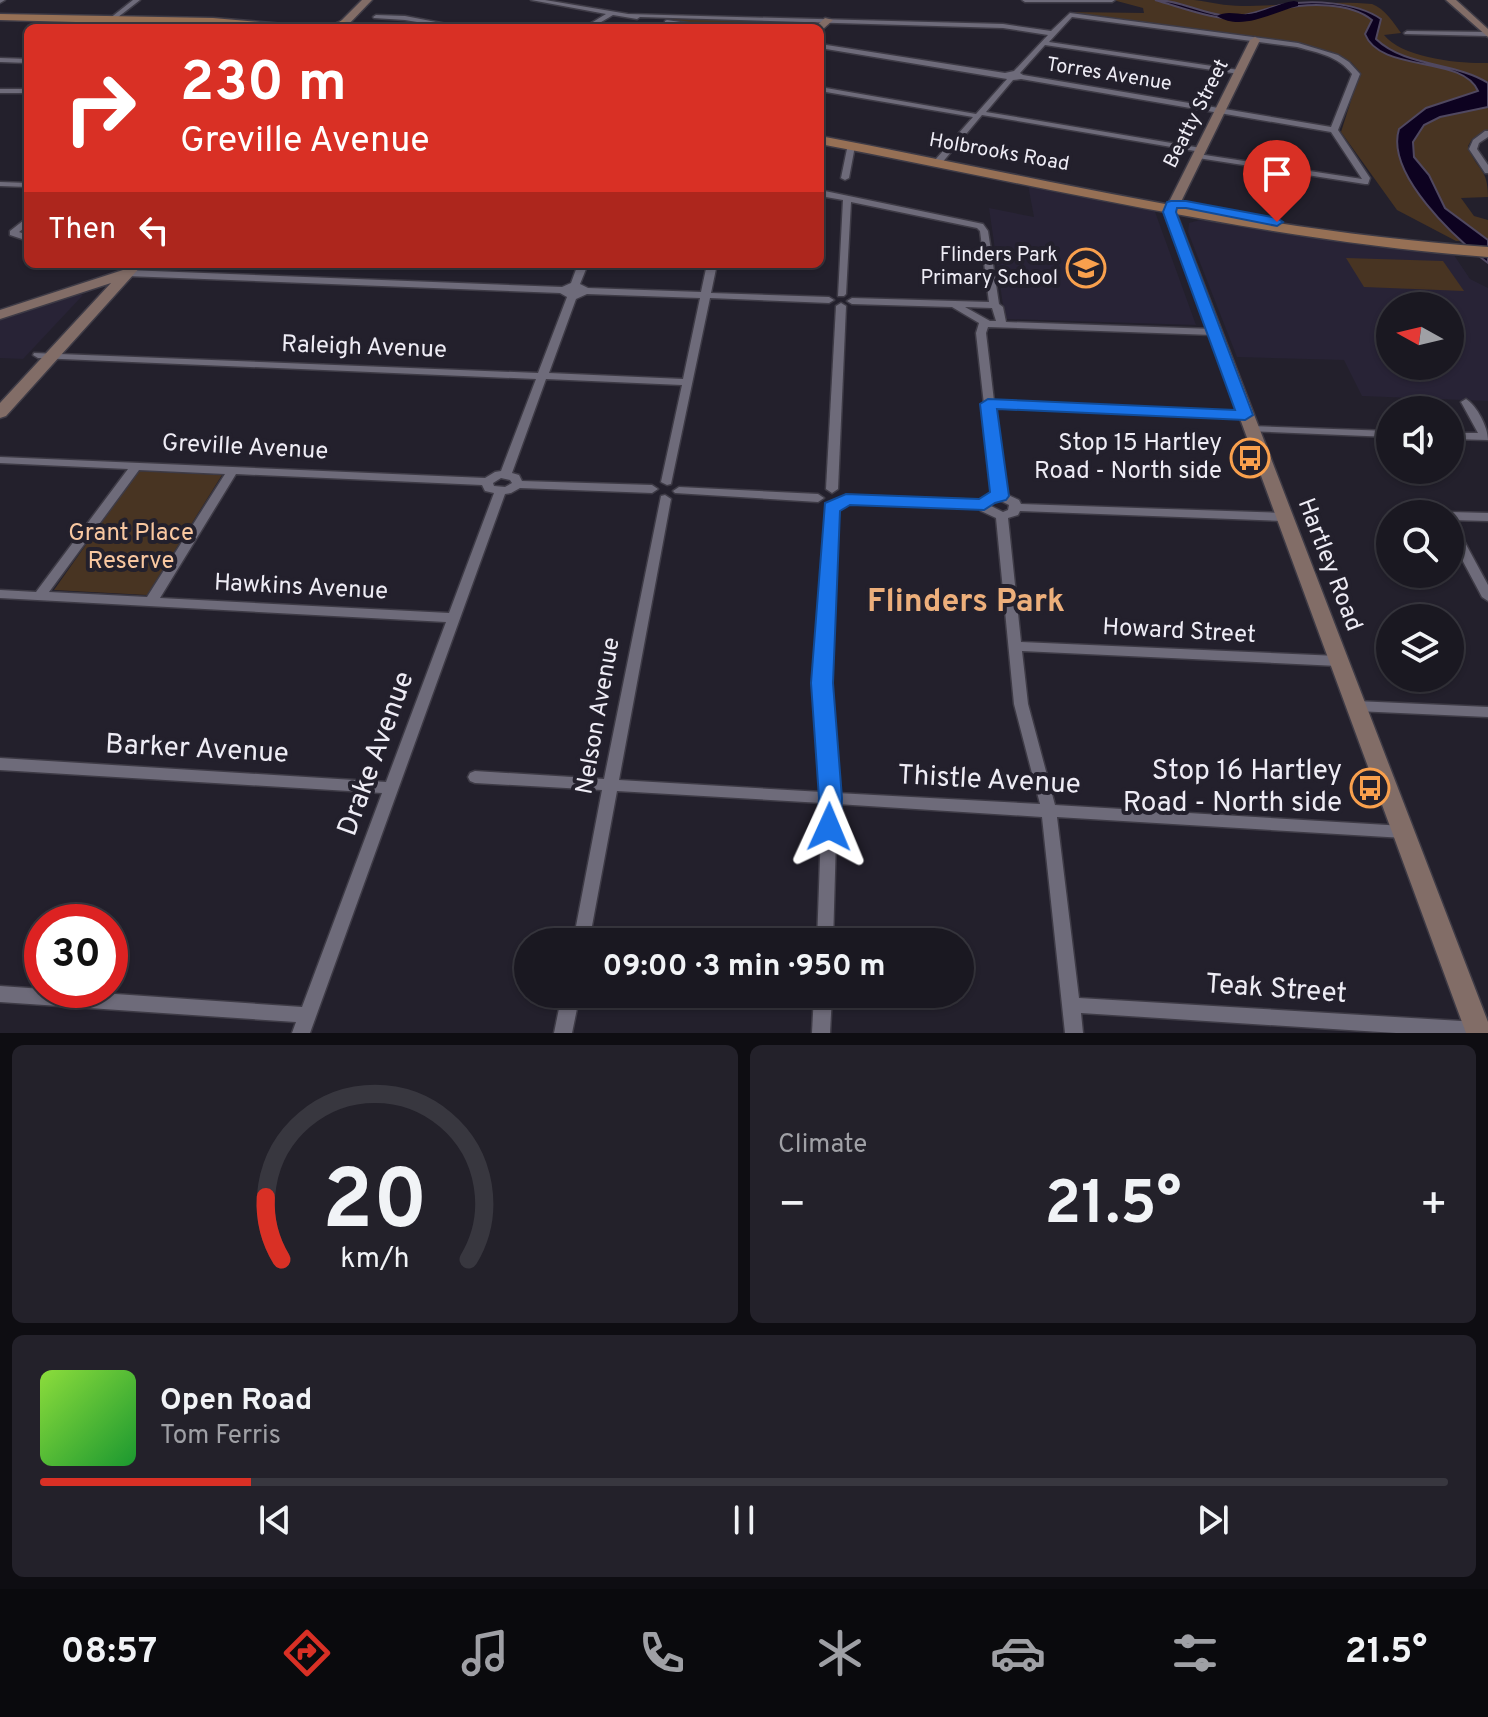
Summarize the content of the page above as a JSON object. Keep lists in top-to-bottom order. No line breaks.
{"streets":{"main road":["Holbrooks Road"],"street":["Torres Avenue","Beatty Street","Raleigh Avenue","Greville Avenue","Hartley Road","Hawkins Avenue","Howard Street","Nelson Avenue","Barker Avenue","Drake Avenue","Thistle Avenue","Teak Street"]},"crossings":[["Torres Avenue","Beatty Street"],["Beatty Street","Holbrooks Road"],["Beatty Street","Hartley Road"],["Holbrooks Road","Hartley Road"],["Hartley Road","Howard Street"],["Hartley Road","Thistle Avenue"],["Hartley Road","Teak Street"],["Hawkins Avenue","Drake Avenue"],["Nelson Avenue","Thistle Avenue"],["Barker Avenue","Drake Avenue"]],"districts":["Flinders Park"],"parks":["Grant Place Reserve"],"places":{"school or university":["Flinders Park Primary School"],"bus stop":["Stop 15 Hartley Road - North side","Stop 16 Hartley Road - North side"]},"north":"left","page":{"turn":["230 m","Greville Avenue"],"then":"Then","limit":"30","trip":"09:00 · 3 min · 950 m","tile":"Climate","heat":["−","21.5°","+"],"song":["Open Road","Tom Ferris"],"tabs":["08:57","21.5°"],"gauge":["20","km/h"]}}
